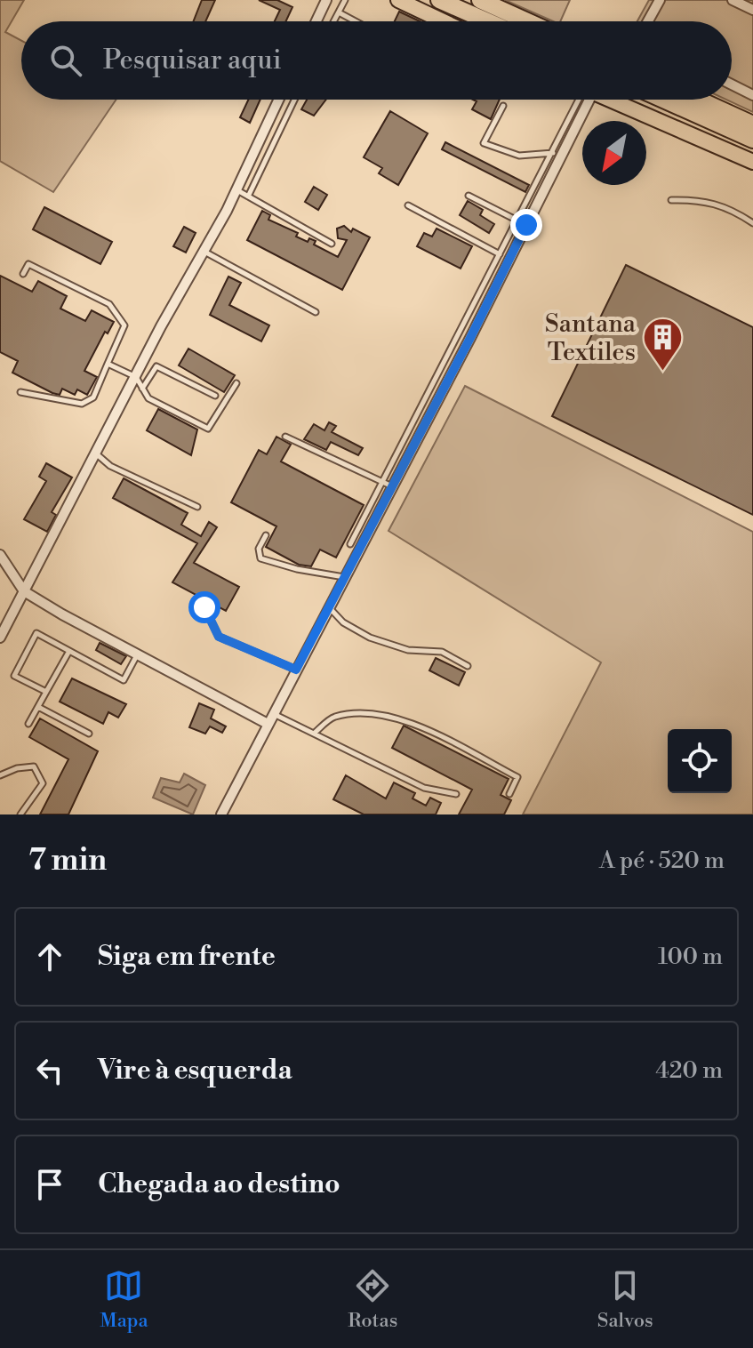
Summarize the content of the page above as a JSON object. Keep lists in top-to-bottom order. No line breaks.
{"places":{"building":["Santana Textiles"]},"north":"bottom left","page":{"search":"Pesquisar aqui","heading":["7 min","A pé · 520 m"],"list":[["Siga em frente","100 m"],["Vire à esquerda","420 m"],"Chegada ao destino"],"nav":["Mapa","Rotas","Salvos"]}}
